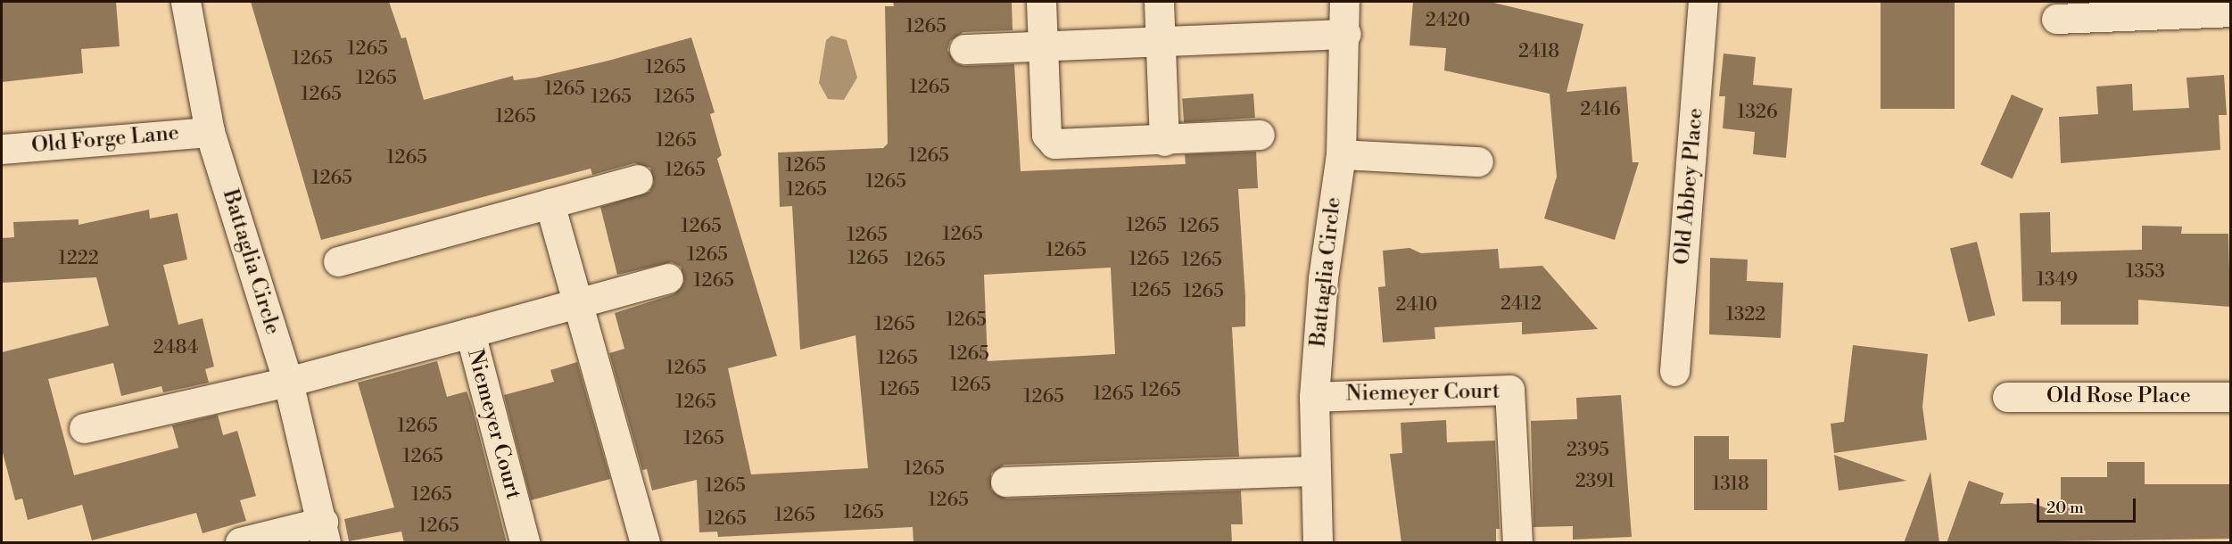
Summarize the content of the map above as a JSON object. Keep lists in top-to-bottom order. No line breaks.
{"streets":{"street":["Old Forge Lane","Old Abbey Place","Battaglia Circle","Niemeyer Court","Old Rose Place"]},"crossings":[["Old Forge Lane","Battaglia Circle"],["Battaglia Circle","Niemeyer Court"]],"house_numbers":["2420","1265","1265","2418","1265","1265","1265","1265","1265","1265","1265","1265","2416","1326","1265","1265","1265","1265","1265","1265","1265","1265","1265","1265","1265","1265","1265","1265","1265","1265","1222","1265","1265","1265","1265","1353","1349","1265","1265","1265","2412","2410","1322","1265","1265","2484","1265","1265","1265","1265","1265","1265","1265","1265","1265","1265","1265","2395","1265","1265","2391","1318","1265","1265","1265","1265","1265","1265","1265"],"scale_bar":"20 m"}
